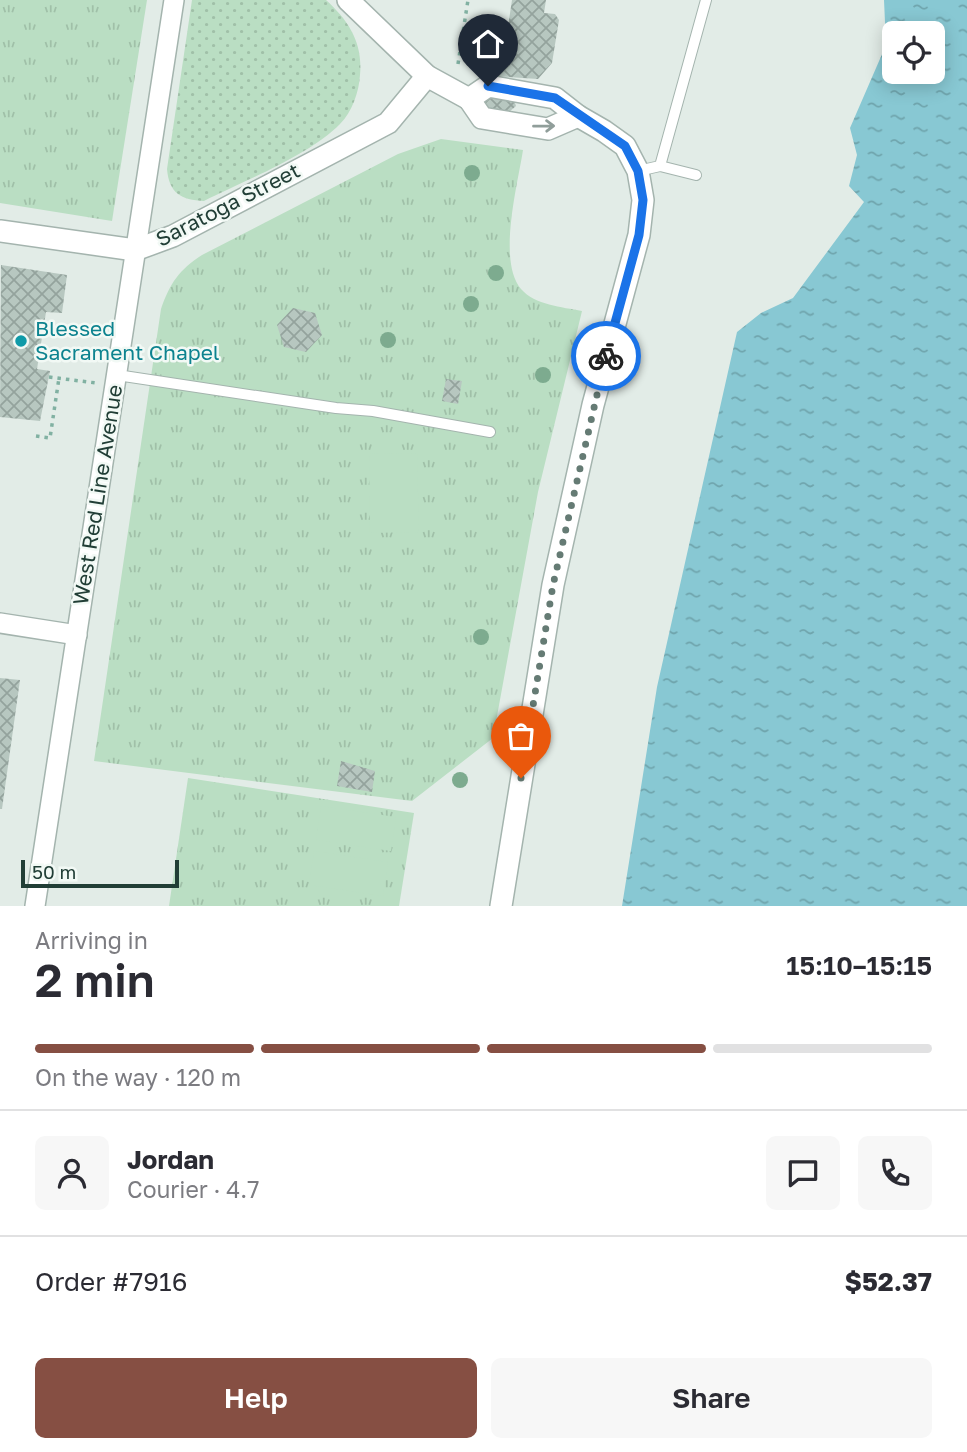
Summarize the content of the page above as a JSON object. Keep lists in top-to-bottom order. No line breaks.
{"streets":{"street":["Saratoga Street","West Red Line Avenue"]},"crossings":[["Saratoga Street","West Red Line Avenue"]],"places":["Blessed Sacrament Chapel"],"scale_bar":"50 m","page":{"scale":"50 m","heading":["2 min","Arriving in","15:10–15:15"],"panel":["Jordan","Courier · 4.7","Order #7916","$52.37"],"bar":"On the way · 120 m","buttons":["Help","Share"]}}
